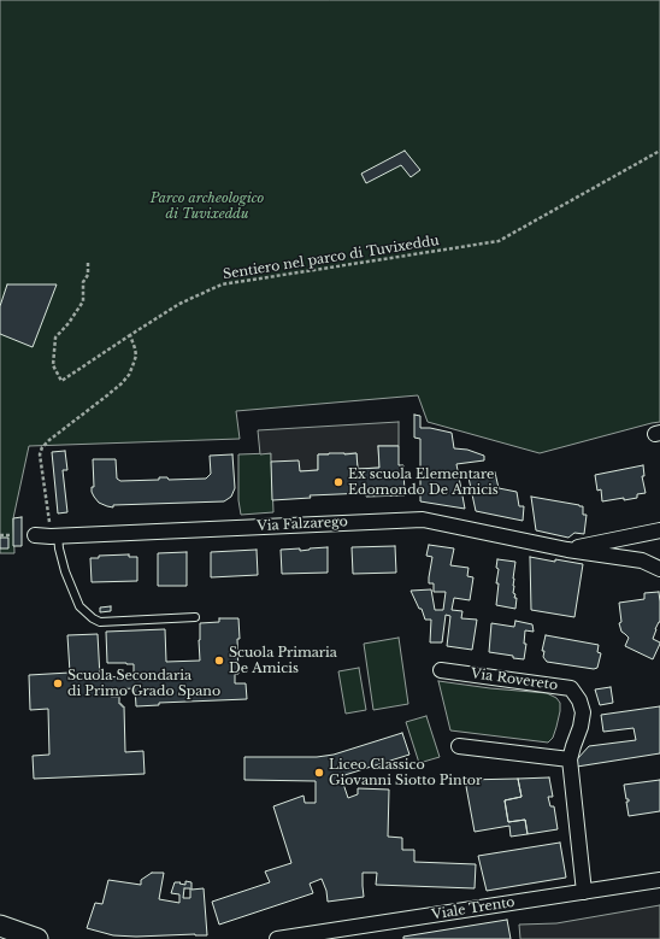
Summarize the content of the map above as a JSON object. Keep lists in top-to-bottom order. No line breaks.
{"streets":{"street":["Via Falzarego","Via Rovereto","Viale Trento"],"path":["Sentiero nel parco di Tuvixeddu"]},"crossings":[["Via Rovereto","Viale Trento"]],"parks":["Parco archeologico di Tuvixeddu"],"places":["Ex scuola Elementare Edomondo De Amicis","Scuola Primaria De Amicis","Scuola Secondaria di Primo Grado Spano","Liceo Classico Giovanni Siotto Pintor"]}
